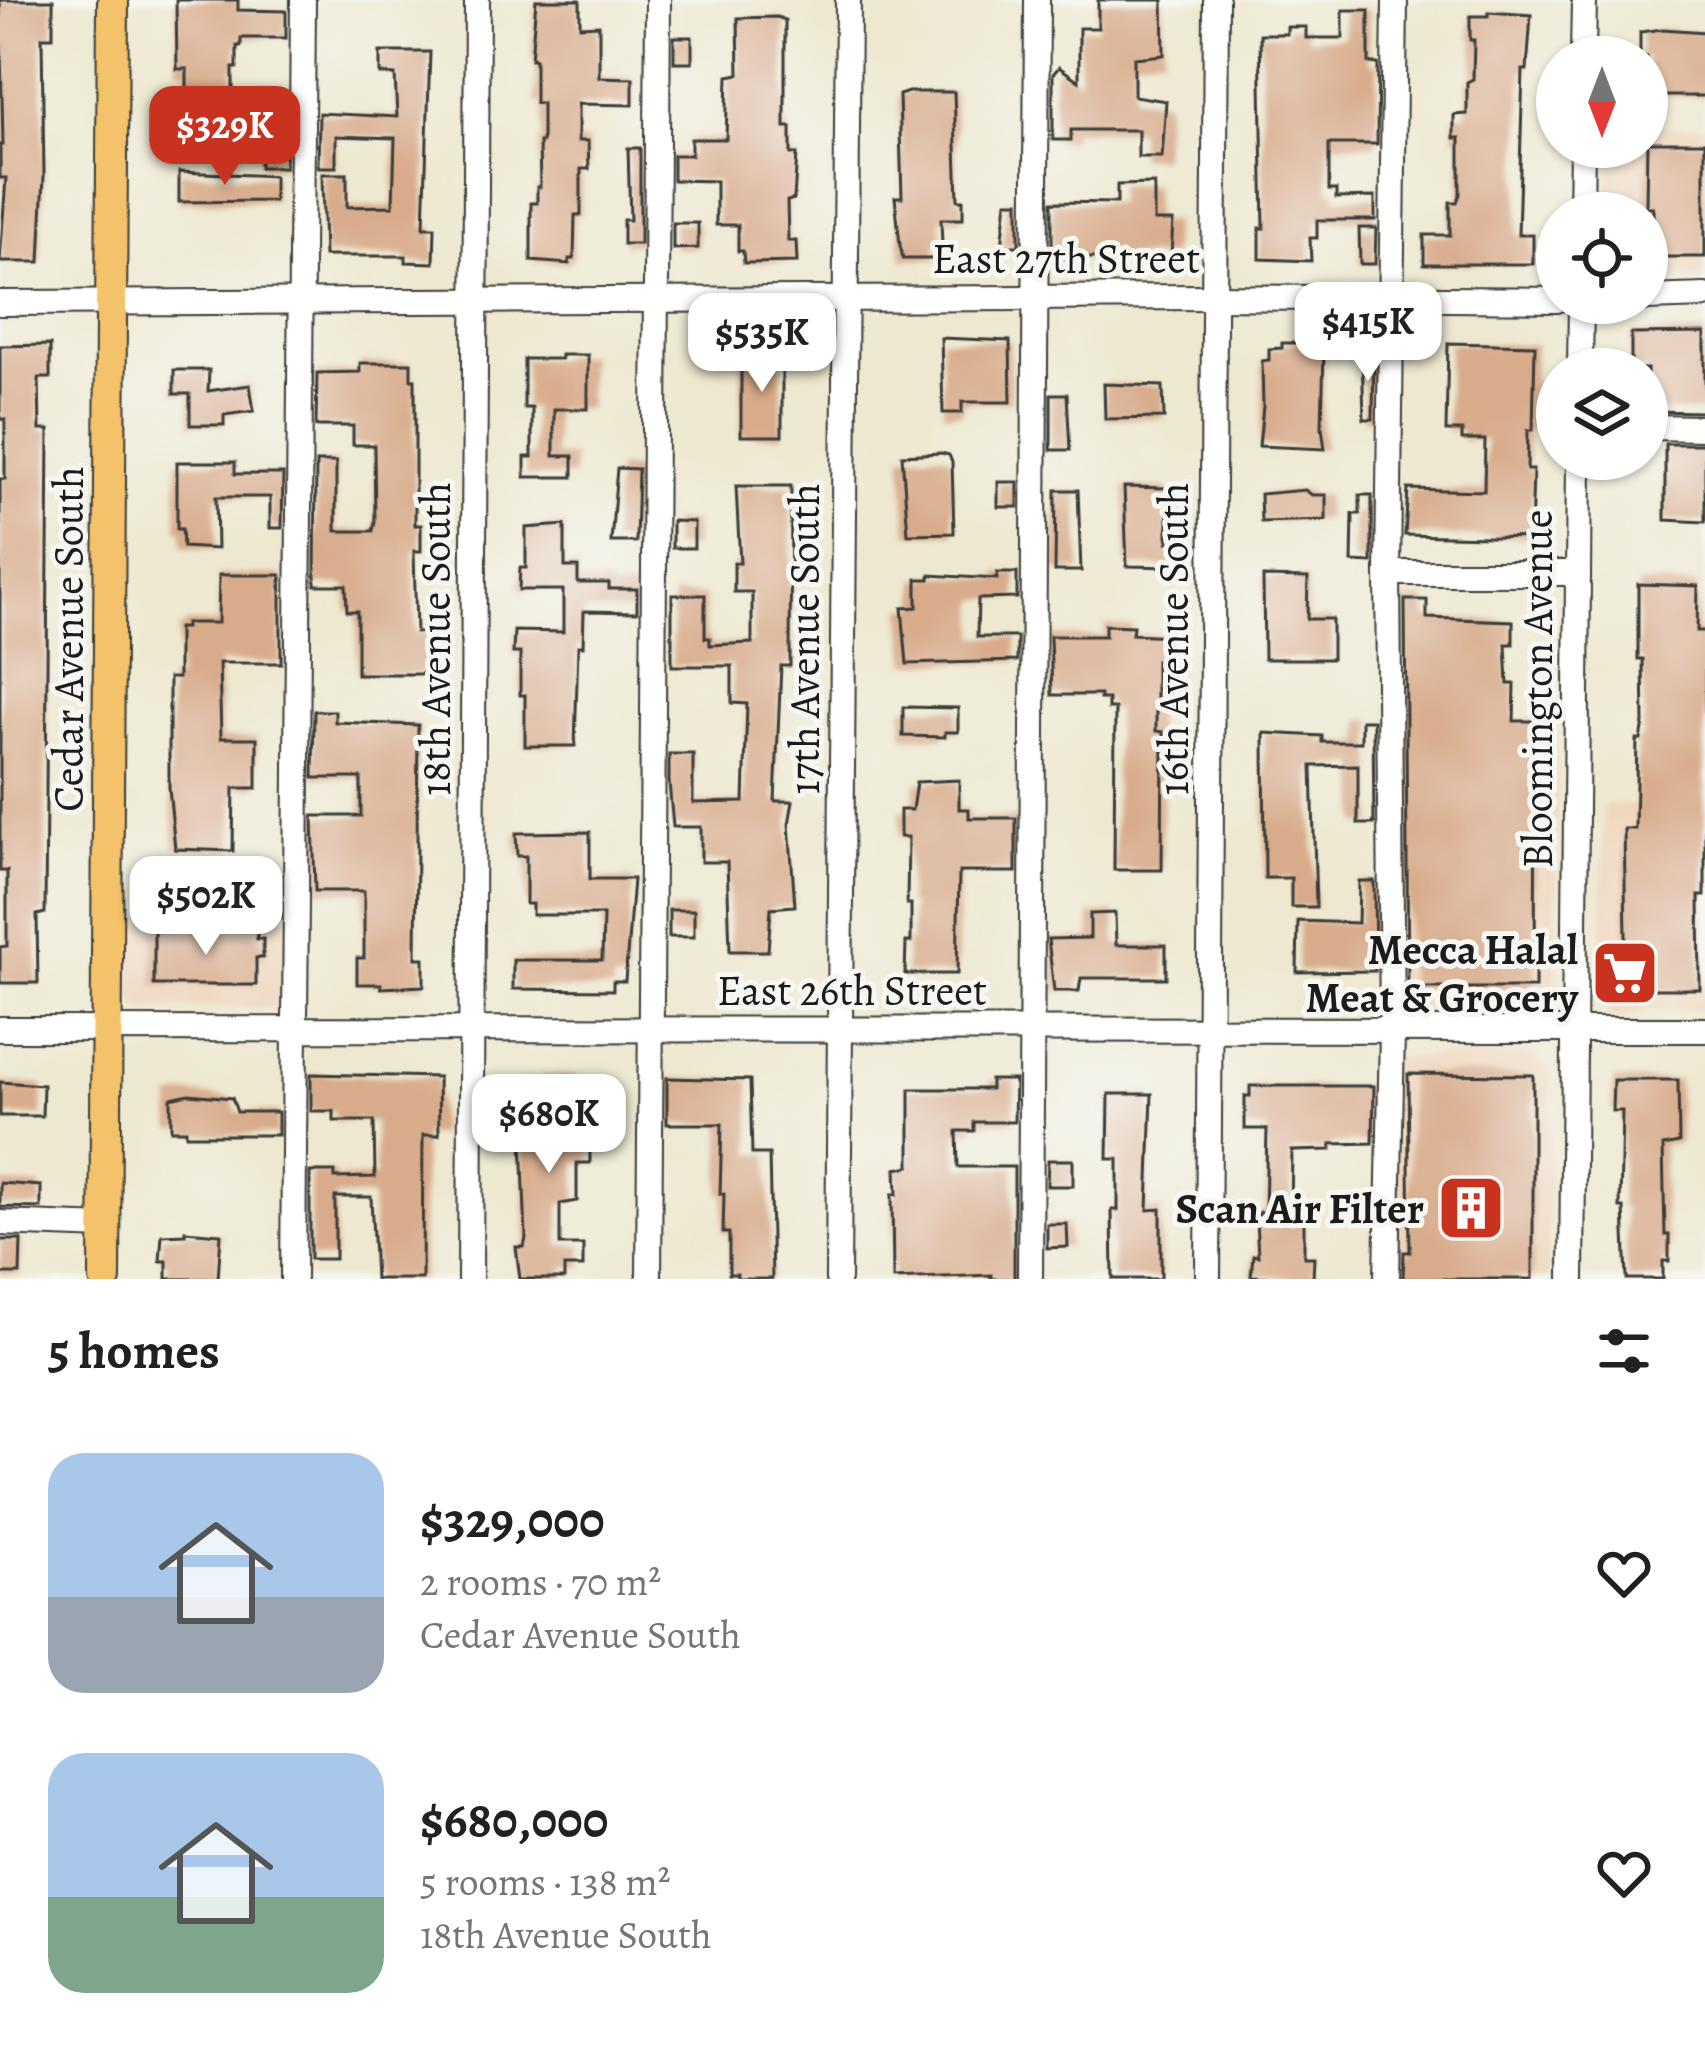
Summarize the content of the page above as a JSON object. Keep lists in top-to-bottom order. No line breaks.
{"streets":{"main road":["Cedar Avenue South"],"street":["East 27th Street","18th Avenue South","17th Avenue South","16th Avenue South","Bloomington Avenue","East 26th Street"]},"crossings":[["East 27th Street","Cedar Avenue South"],["East 27th Street","18th Avenue South"],["East 27th Street","17th Avenue South"],["East 27th Street","16th Avenue South"],["Cedar Avenue South","East 26th Street"],["18th Avenue South","East 26th Street"],["17th Avenue South","East 26th Street"],["16th Avenue South","East 26th Street"],["Bloomington Avenue","East 26th Street"]],"places":{"supermarket":["Mecca Halal Meat & Grocery"],"building":["Scan Air Filter"]},"north":"bottom","page":{"price":["$329K","$415K","$535K","$502K","$680K"],"heading":"5 homes","list":[{"name":"$329,000","note":"2 rooms · 70 m² · Cedar Avenue South"},{"name":"$680,000","note":"5 rooms · 138 m² · 18th Avenue South"}]}}
